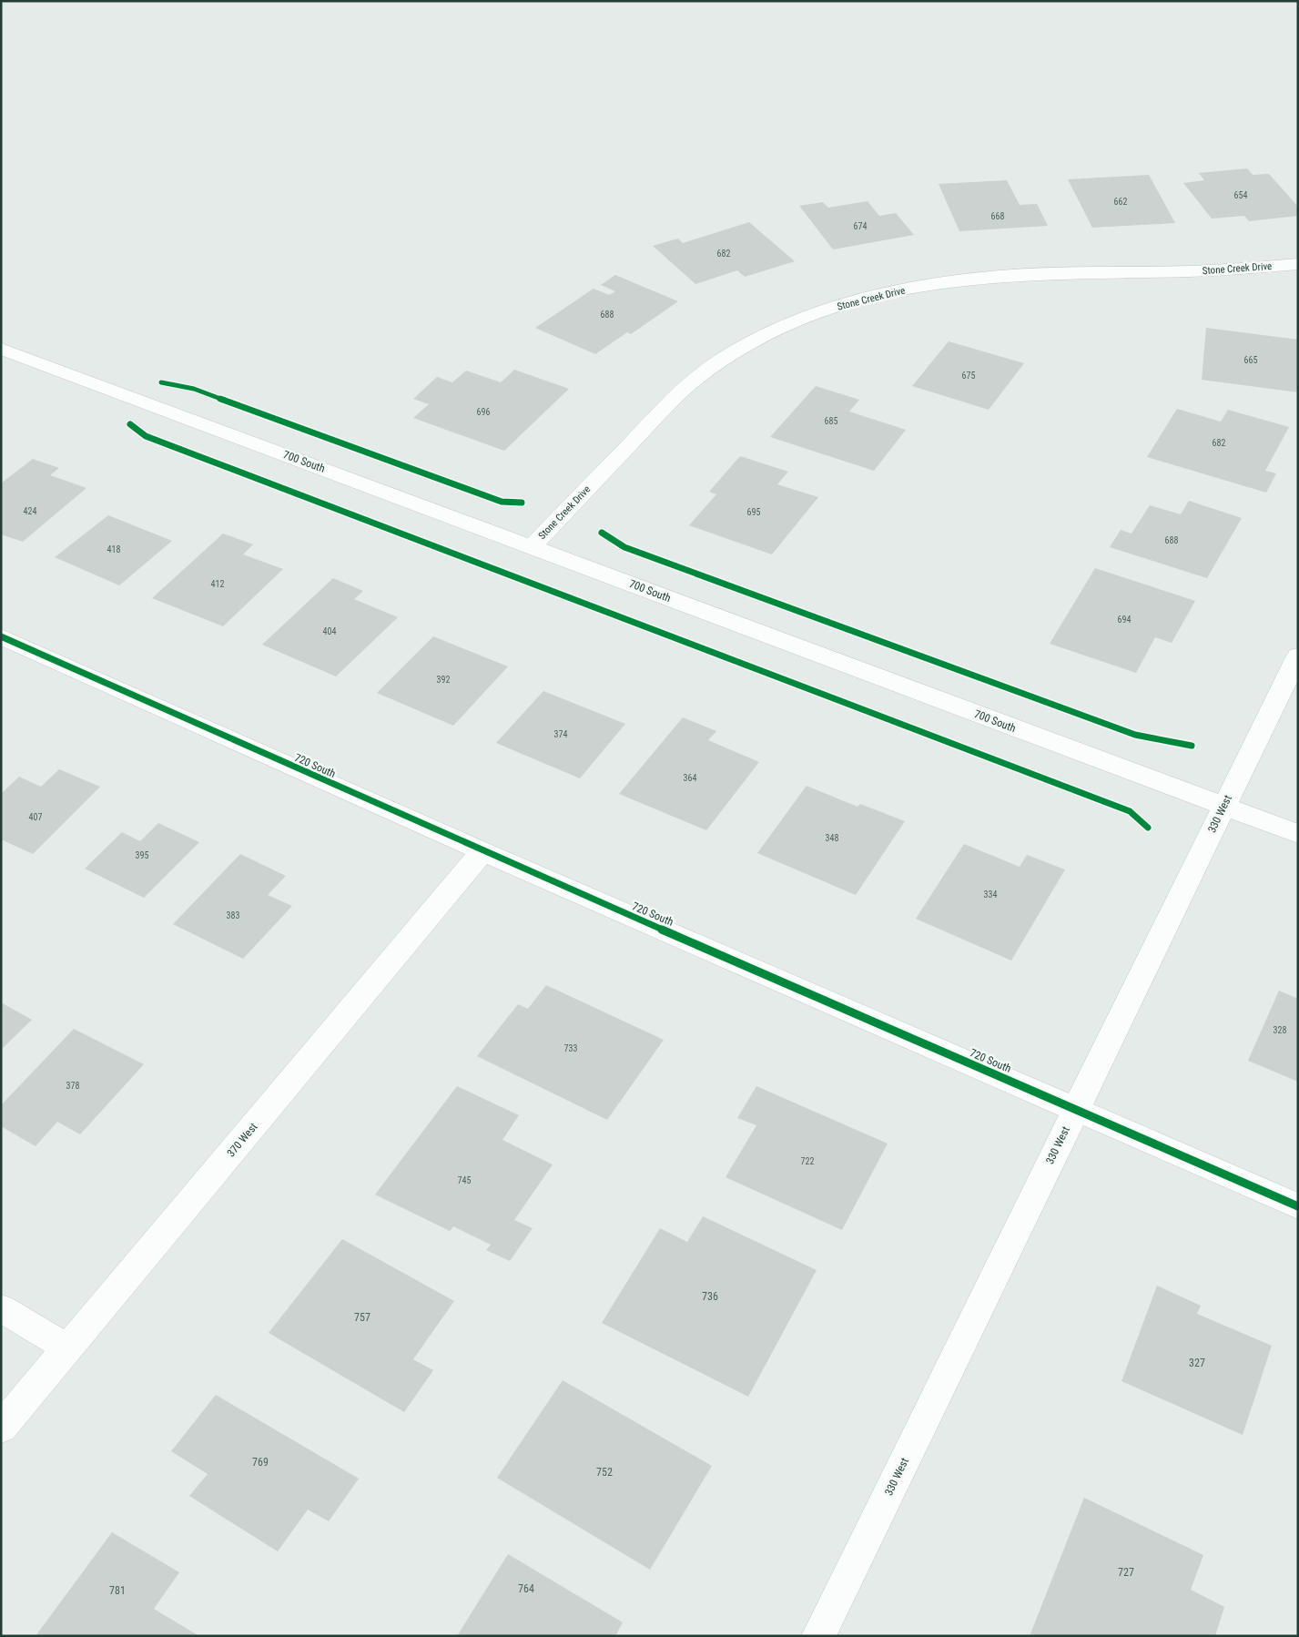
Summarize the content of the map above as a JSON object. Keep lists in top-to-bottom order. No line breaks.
{"streets":{"street":["Stone Creek Drive","700 South","720 South","330 West","370 West"]},"crossings":[["Stone Creek Drive","700 South"],["700 South","330 West"],["720 South","330 West"],["720 South","370 West"]],"house_numbers":["654","662","668","674","682","688","665","675","696","685","682","424","695","688","418","412","694","404","392","374","364","407","348","395","334","383","328","733","378","722","745","736","757","327","769","752","727","764","781"]}
